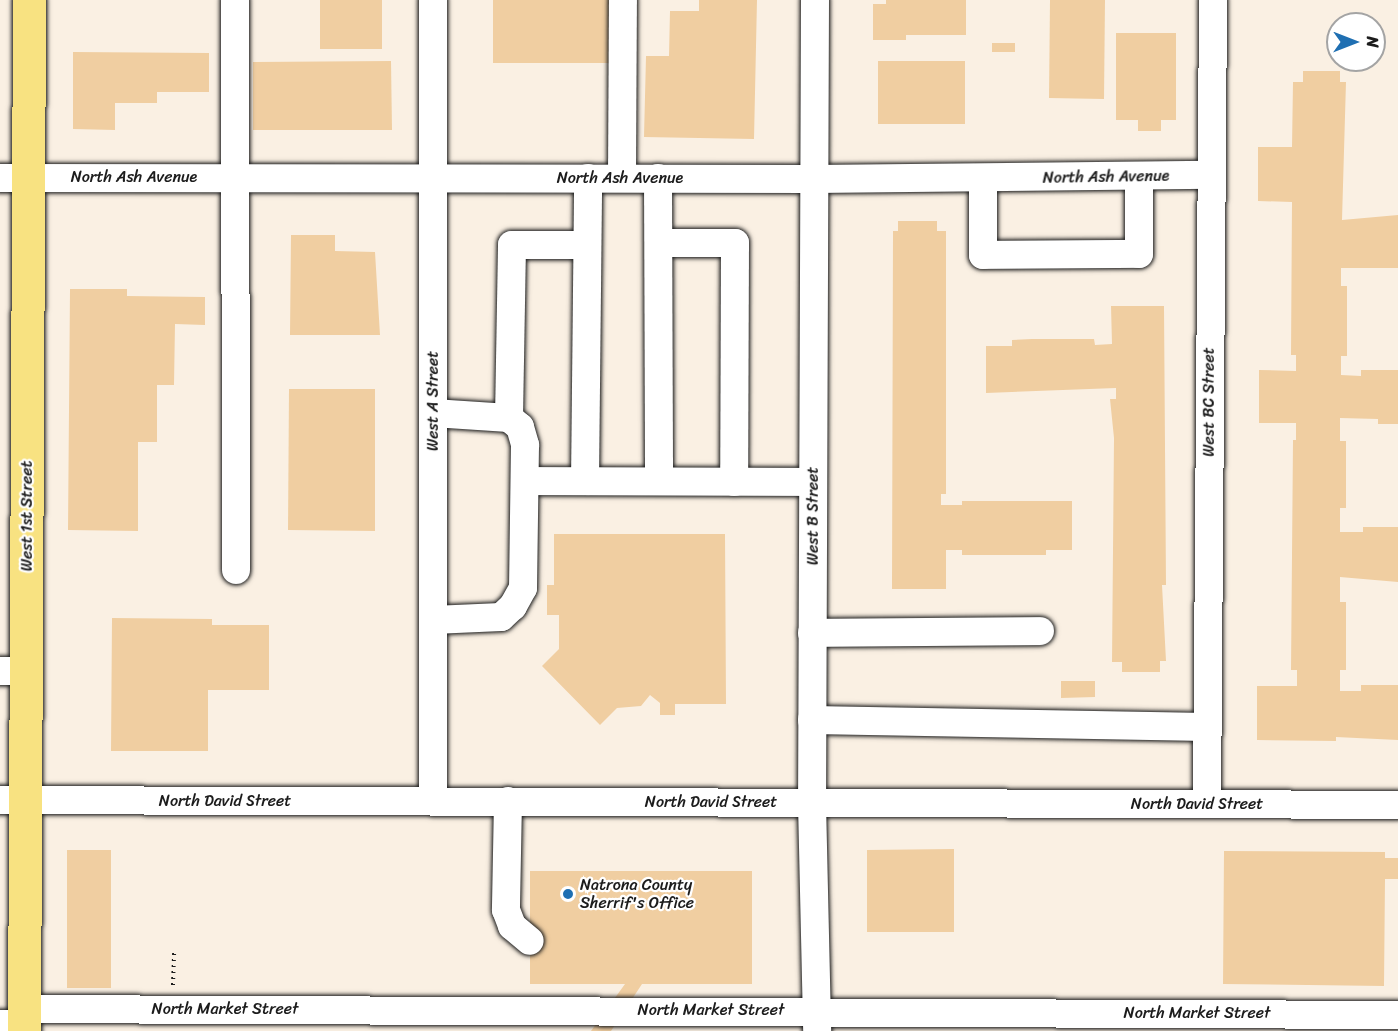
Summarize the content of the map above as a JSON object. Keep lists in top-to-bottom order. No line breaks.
{"streets":{"main road":["West 1st Street"],"street":["North Ash Avenue","West A Street","West BC Street","West B Street","North David Street","North Market Street"]},"crossings":[["North Ash Avenue","West A Street"],["North Ash Avenue","West BC Street"],["North Ash Avenue","West 1st Street"],["North Ash Avenue","West B Street"],["West A Street","North David Street"],["West BC Street","North David Street"],["West 1st Street","North David Street"],["West 1st Street","North Market Street"],["West B Street","North David Street"],["West B Street","North Market Street"]],"places":["Natrona County Sherrif's Office"],"north":"right"}
